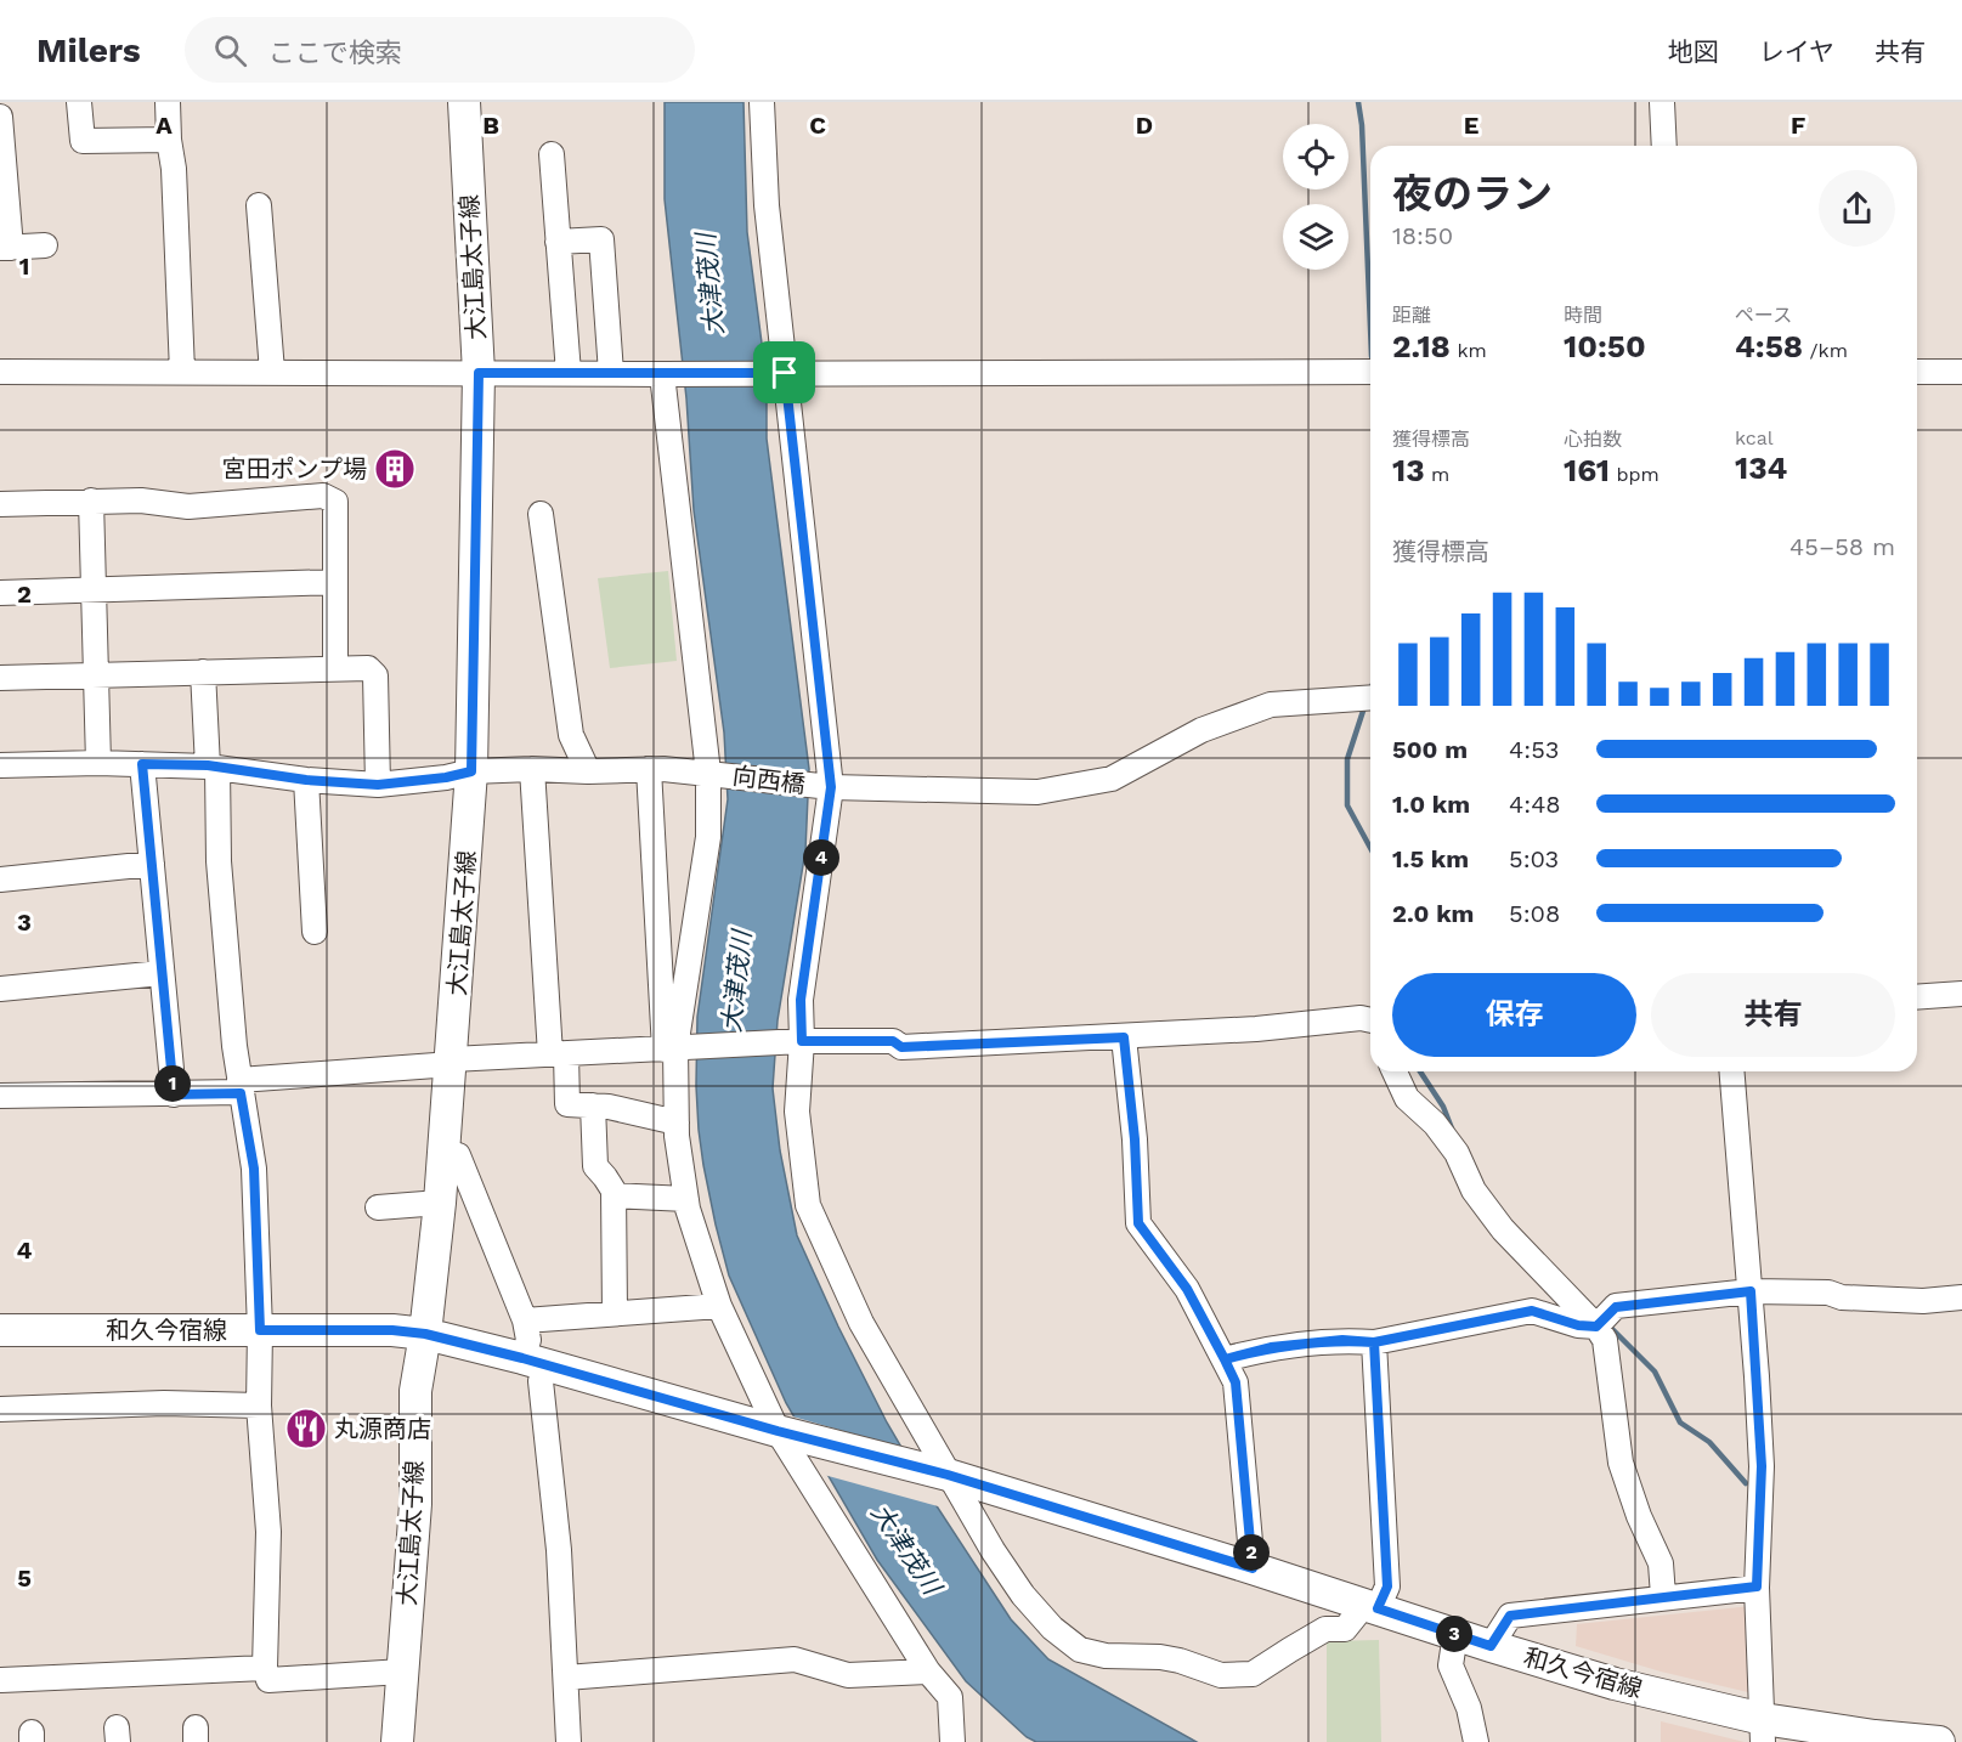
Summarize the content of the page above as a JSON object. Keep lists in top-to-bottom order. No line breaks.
{"streets":{"main road":["大江島太子線","和久今宿線"],"street":["向西橋"]},"crossings":[["大江島太子線","向西橋"],["大江島太子線","和久今宿線"]],"water":["大津茂川"],"places":{"building":["宮田ポンプ場"],"restaurant":["丸源商店"]},"page":{"header":"Milers","search":"ここで検索","nav":["地図","レイヤ","共有"],"heading":["夜のラン","18:50"],"stats":[["距離","2.18 km"],["時間","10:50"],["ペース","4:58 /km"],["獲得標高","13 m"],["心拍数","161 bpm"],["kcal","134"]],"chart":["獲得標高","45–58 m"],"list":[{"name":"500 m","note":"4:53"},{"name":"1.0 km","note":"4:48"},{"name":"1.5 km","note":"5:03"},{"name":"2.0 km","note":"5:08"}],"pins":["4","1","2","3"],"buttons":["保存","共有"]},"grid":{"columns":["A","B","C","D","E","F"],"rows":["1","2","3","4","5"]}}
